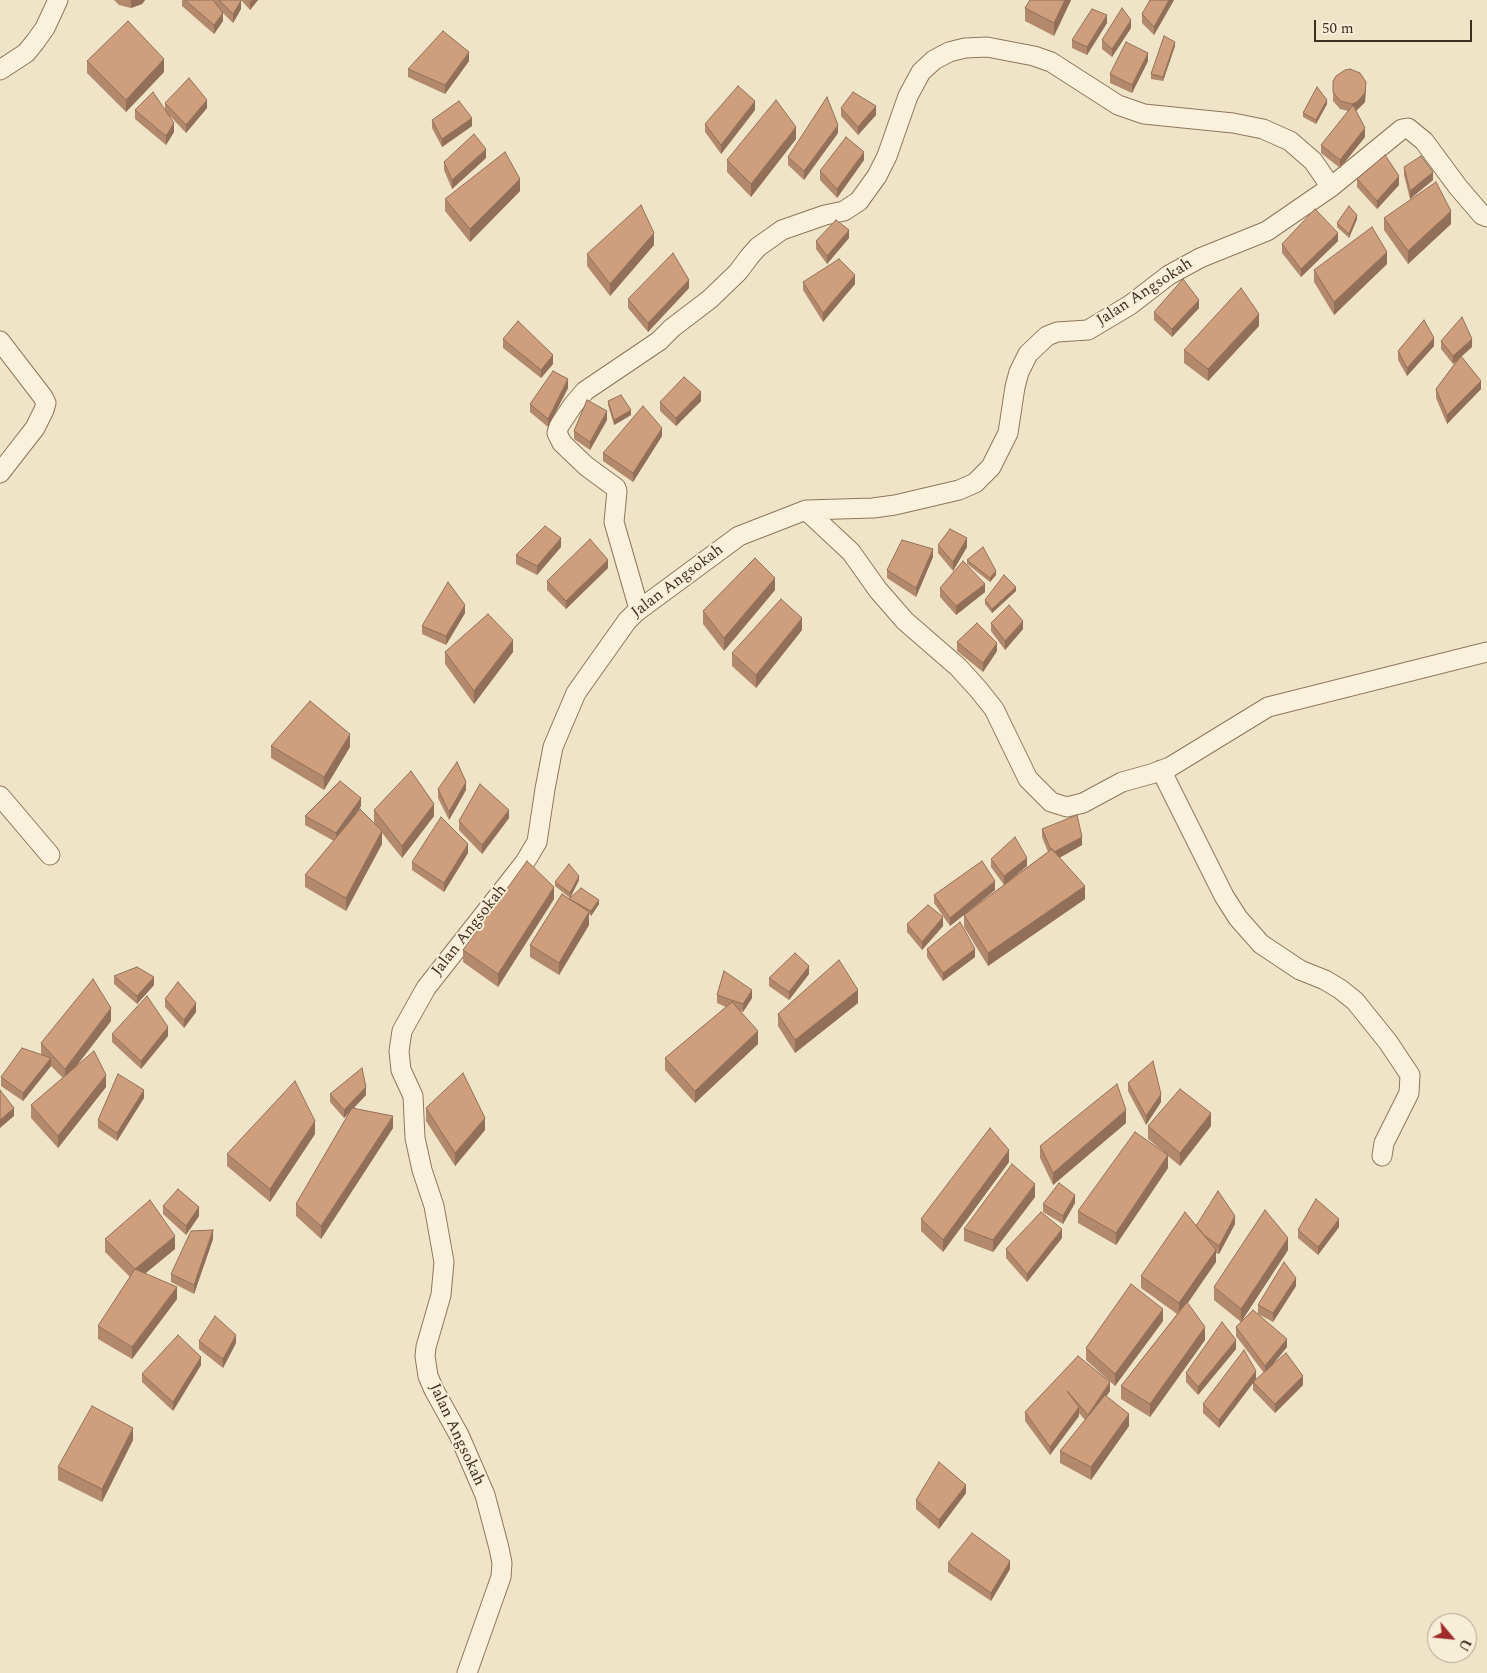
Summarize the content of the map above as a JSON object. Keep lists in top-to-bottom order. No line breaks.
{"streets":{"street":["Jalan Angsokah"]},"scale_bar":"50 m","north":"bottom right"}
